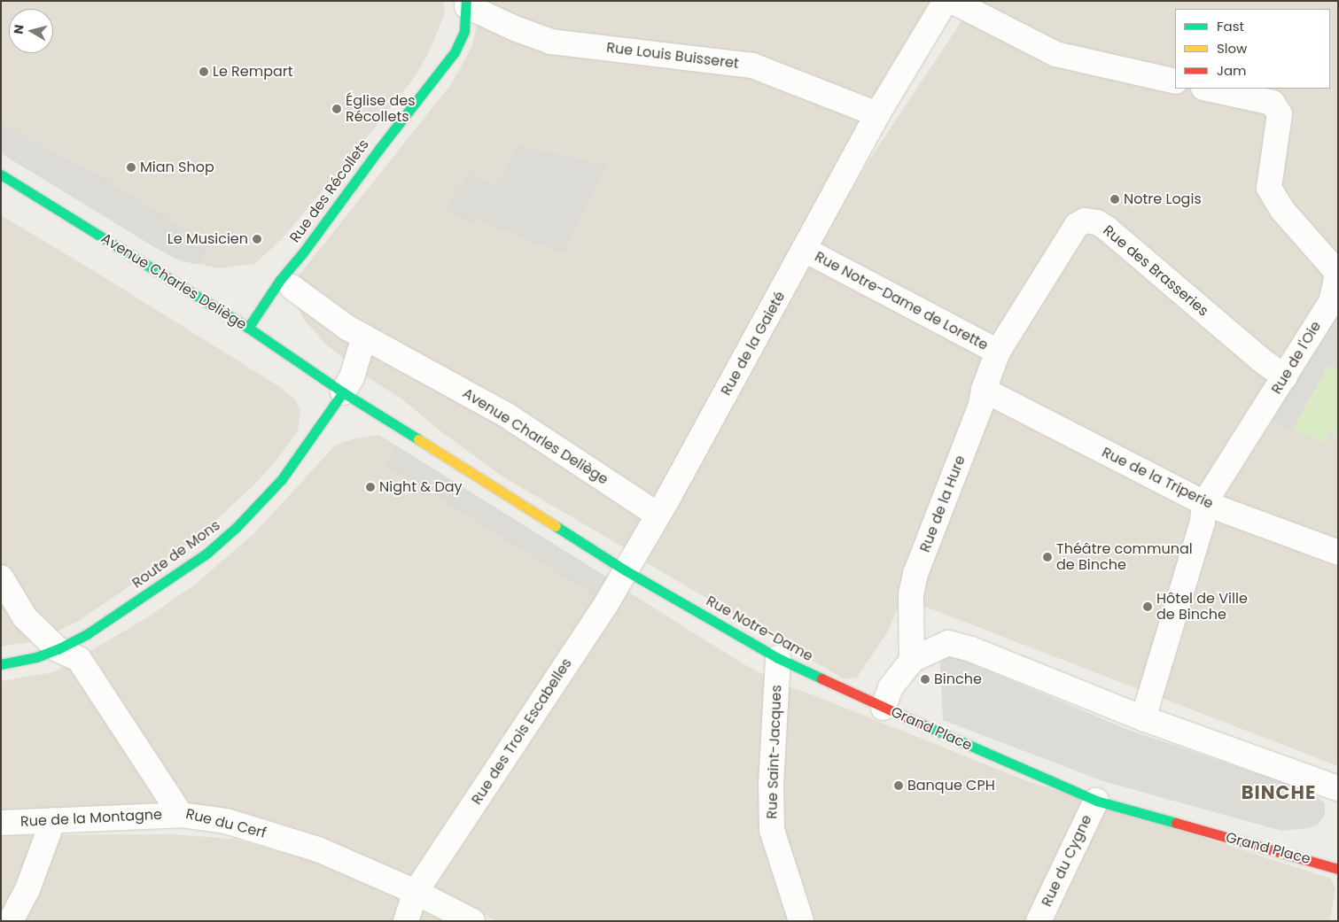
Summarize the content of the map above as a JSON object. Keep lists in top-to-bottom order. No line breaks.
{"streets":{"main road":["Rue des Récollets","Avenue Charles Deliège","Route de Mons","Rue Notre-Dame","Grand Place"],"street":["Rue Louis Buisseret","Rue des Brasseries","Rue Notre-Dame de Lorette","Rue de la Gaieté","Rue de l'Oie","Rue de la Triperie","Rue de la Hure","Rue des Trois Escabelles","Rue Saint-Jacques","Rue de la Montagne","Rue du Cerf","Rue du Cygne"]},"crossings":[["Rue Louis Buisseret","Rue des Récollets"],["Rue Louis Buisseret","Rue de la Gaieté"],["Rue des Récollets","Avenue Charles Deliège"],["Rue des Brasseries","Rue Notre-Dame de Lorette"],["Rue des Brasseries","Rue de l'Oie"],["Rue des Brasseries","Rue de la Hure"],["Avenue Charles Deliège","Rue de la Gaieté"],["Avenue Charles Deliège","Route de Mons"],["Avenue Charles Deliège","Rue Notre-Dame"],["Avenue Charles Deliège","Rue des Trois Escabelles"],["Rue Notre-Dame de Lorette","Rue de la Gaieté"],["Rue Notre-Dame de Lorette","Rue de la Hure"],["Rue de la Gaieté","Rue Notre-Dame"],["Rue de la Gaieté","Rue des Trois Escabelles"],["Rue de l'Oie","Rue de la Triperie"],["Rue de la Triperie","Rue de la Hure"],["Rue de la Hure","Grand Place"],["Route de Mons","Rue du Cerf"],["Rue Notre-Dame","Grand Place"],["Rue Notre-Dame","Rue des Trois Escabelles"],["Rue Notre-Dame","Rue Saint-Jacques"],["Grand Place","Rue du Cygne"],["Rue des Trois Escabelles","Rue du Cerf"],["Rue de la Montagne","Rue du Cerf"]],"districts":["BINCHE"],"places":["Le Rempart","Église des Récollets","Mian Shop","Notre Logis","Le Musicien","Night & Day","Théâtre communal de Binche","Hôtel de Ville de Binche","Binche","Banque CPH"],"legend":["Fast","Slow","Jam"],"north":"left"}
